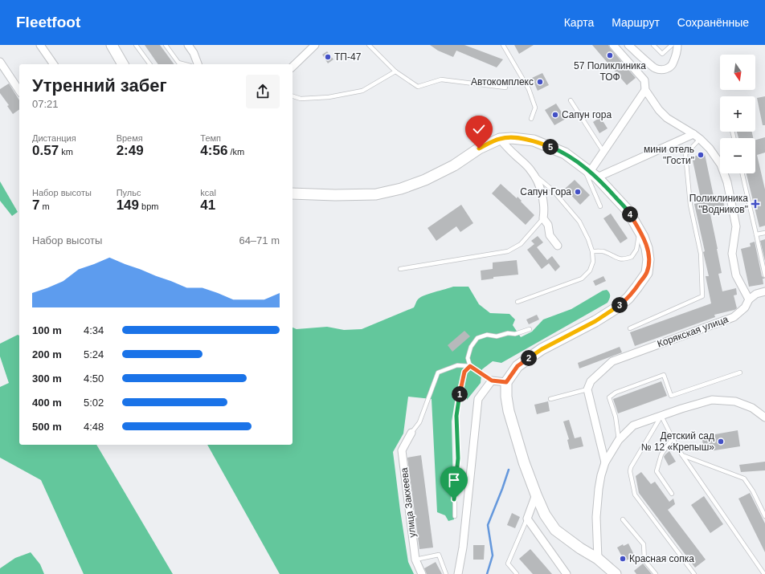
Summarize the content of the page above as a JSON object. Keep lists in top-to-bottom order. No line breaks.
{"streets":{"street":["Корякская улица","улица Закхеева"]},"places":{"other":["57 Поликлиника ТОФ","ТП-47","Автокомплекс","Сапун гора","мини отель \"Гости\"","Сапун Гора","Детский сад № 12 «Крепыш»","Красная сопка"],"health":["Поликлиника \"Водников\""]},"north":"bottom","page":{"header":"Fleetfoot","nav":["Карта","Маршрут","Сохранённые"],"map_buttons":["+","−"],"heading":["Утренний забег","07:21"],"stats":[["Дистанция","0.57 km"],["Время","2:49"],["Темп","4:56 /km"],["Набор высоты","7 m"],["Пульс","149 bpm"],["kcal","41"]],"pins":["5","4","3","2","1"],"chart":["Набор высоты","64–71 m"],"list":[{"name":"100 m","note":"4:34"},{"name":"200 m","note":"5:24"},{"name":"300 m","note":"4:50"},{"name":"400 m","note":"5:02"},{"name":"500 m","note":"4:48"}]}}
